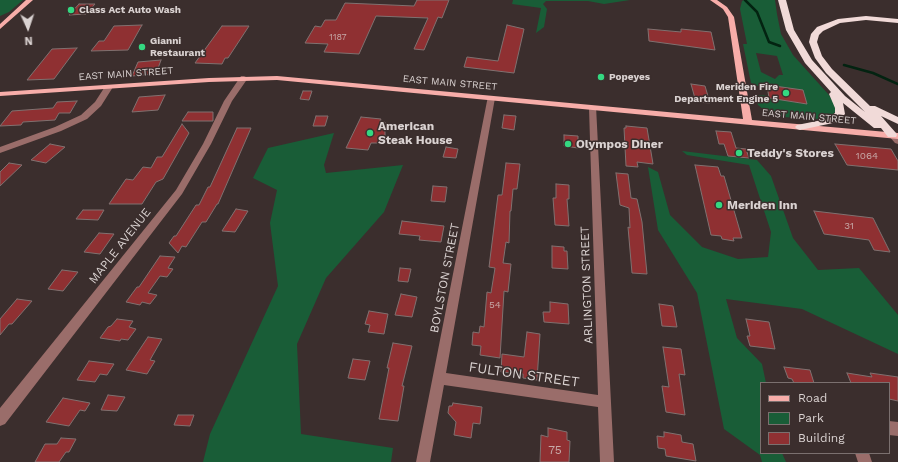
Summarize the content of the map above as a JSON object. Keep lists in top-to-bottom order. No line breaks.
{"streets":{"main road":["EAST MAIN STREET"],"street":["MAPLE AVENUE","BOYLSTON STREET","ARLINGTON STREET","FULTON STREET"]},"crossings":[["EAST MAIN STREET","MAPLE AVENUE"],["EAST MAIN STREET","BOYLSTON STREET"],["EAST MAIN STREET","ARLINGTON STREET"],["BOYLSTON STREET","FULTON STREET"],["ARLINGTON STREET","FULTON STREET"]],"places":["Class Act Auto Wash","Gianni Restaurant","Popeyes","Meriden Fire Department Engine 5","American Steak House","Olympos Diner","Teddy's Stores","Meriden Inn"],"house_numbers":["1187","1064","31","54","75"],"legend":["Road","Park","Building"],"north":"bottom"}
